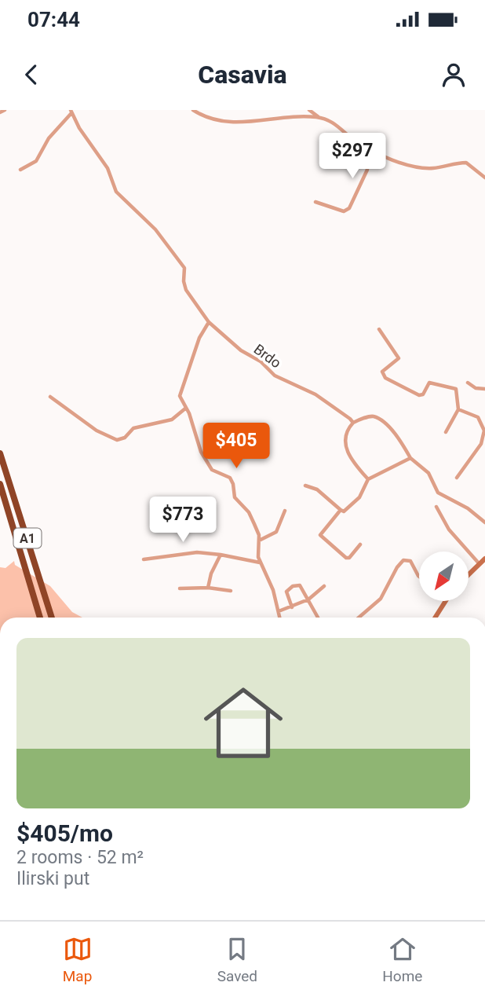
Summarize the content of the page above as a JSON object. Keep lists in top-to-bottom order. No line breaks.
{"streets":{"highway":["A1"],"street":["Brdo"]},"north":"bottom left","page":{"status":"07:44","header":"Casavia","price":["$297","$405","$773"],"list":[{"name":"$405/mo","note":"2 rooms · 52 m² · Ilirski put"}],"tabs":["Map","Saved","Home"]}}
